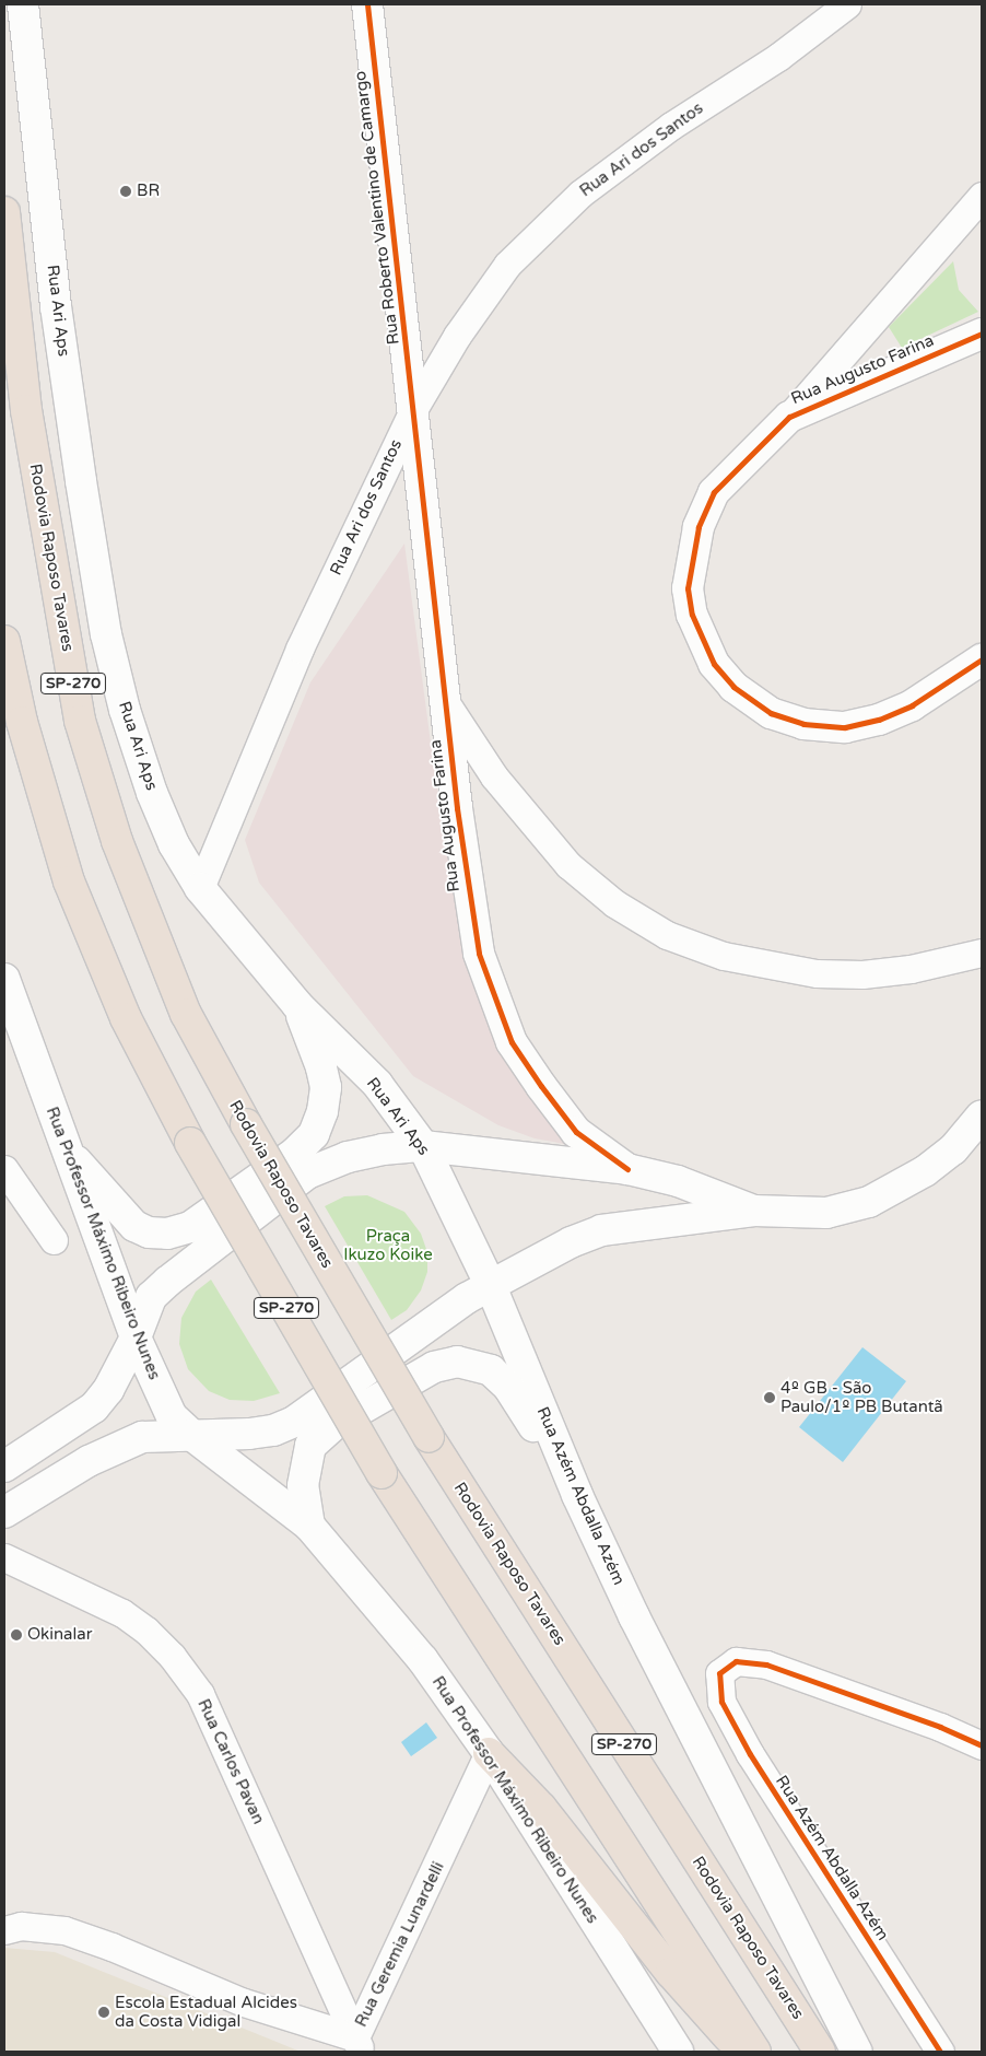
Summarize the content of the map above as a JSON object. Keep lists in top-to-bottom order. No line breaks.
{"streets":{"highway":["Rodovia Raposo Tavares","SP-270"],"main road":["Rua Roberto Valentino de Camargo","Rua Ari Aps","Rua Augusto Farina","Rua Professor Máximo Ribeiro Nunes","Rua Azém Abdalla Azém"],"street":["Rua Ari dos Santos","Rua Carlos Pavan","Rua Geremia Lunardelli"]},"crossings":[["Rua Ari dos Santos","Rua Roberto Valentino de Camargo"],["Rua Ari dos Santos","Rua Ari Aps"],["Rua Ari dos Santos","Rua Augusto Farina"],["Rua Roberto Valentino de Camargo","Rua Augusto Farina"],["Rua Ari Aps","Rua Augusto Farina"],["Rua Ari Aps","Rua Azém Abdalla Azém"],["Rua Augusto Farina","Rua Professor Máximo Ribeiro Nunes"],["Rua Augusto Farina","Rua Azém Abdalla Azém"],["Rua Professor Máximo Ribeiro Nunes","Rua Geremia Lunardelli"],["Rua Carlos Pavan","Rua Geremia Lunardelli"]],"parks":["Praça Ikuzo Koike"],"places":["BR","4º GB - São Paulo/1º PB Butantã","Okinalar","Escola Estadual Alcides da Costa Vidigal"]}
